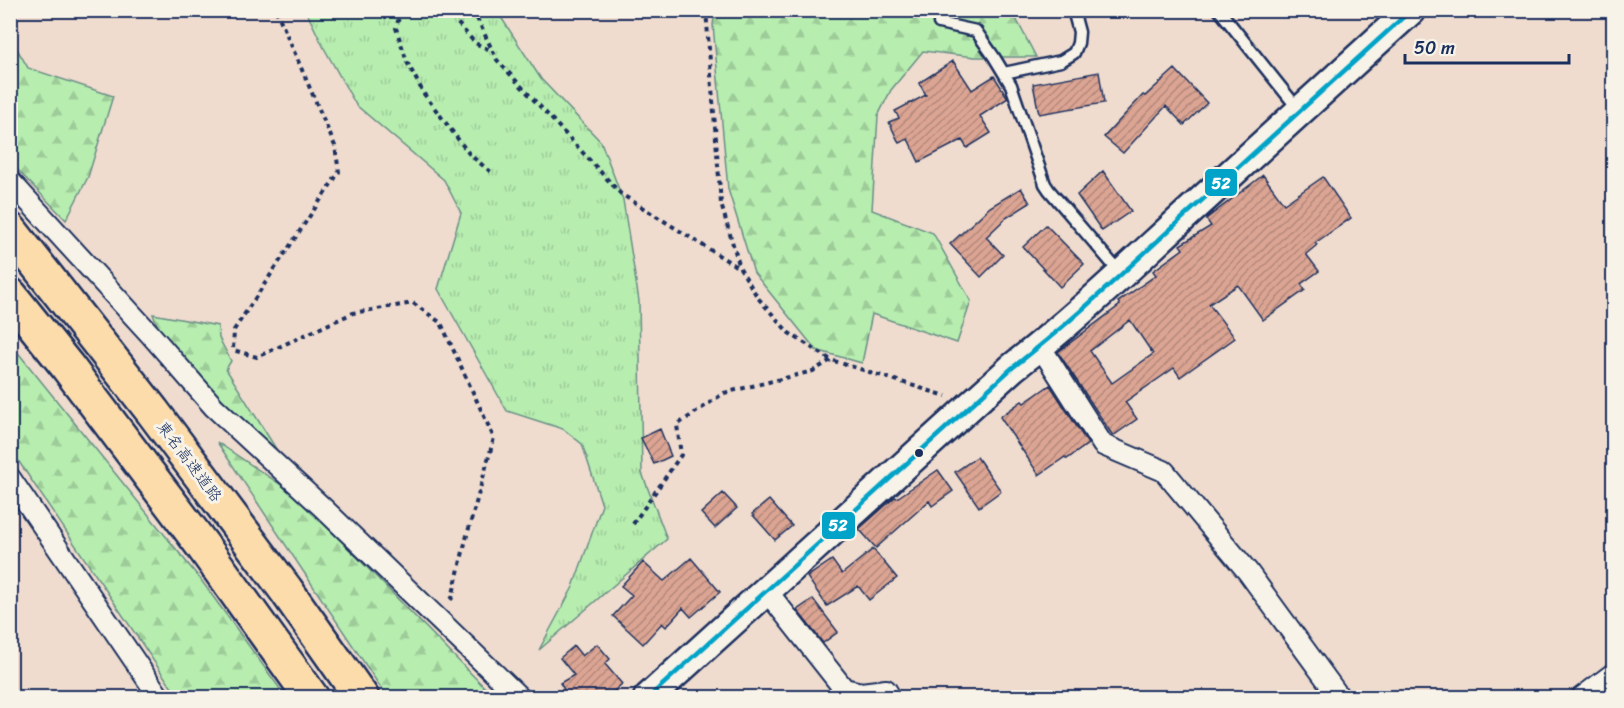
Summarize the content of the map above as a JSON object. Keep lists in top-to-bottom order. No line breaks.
{"streets":{"highway":["東名高速道路"]},"lines":["transit line 52"],"scale_bar":"50 m"}
